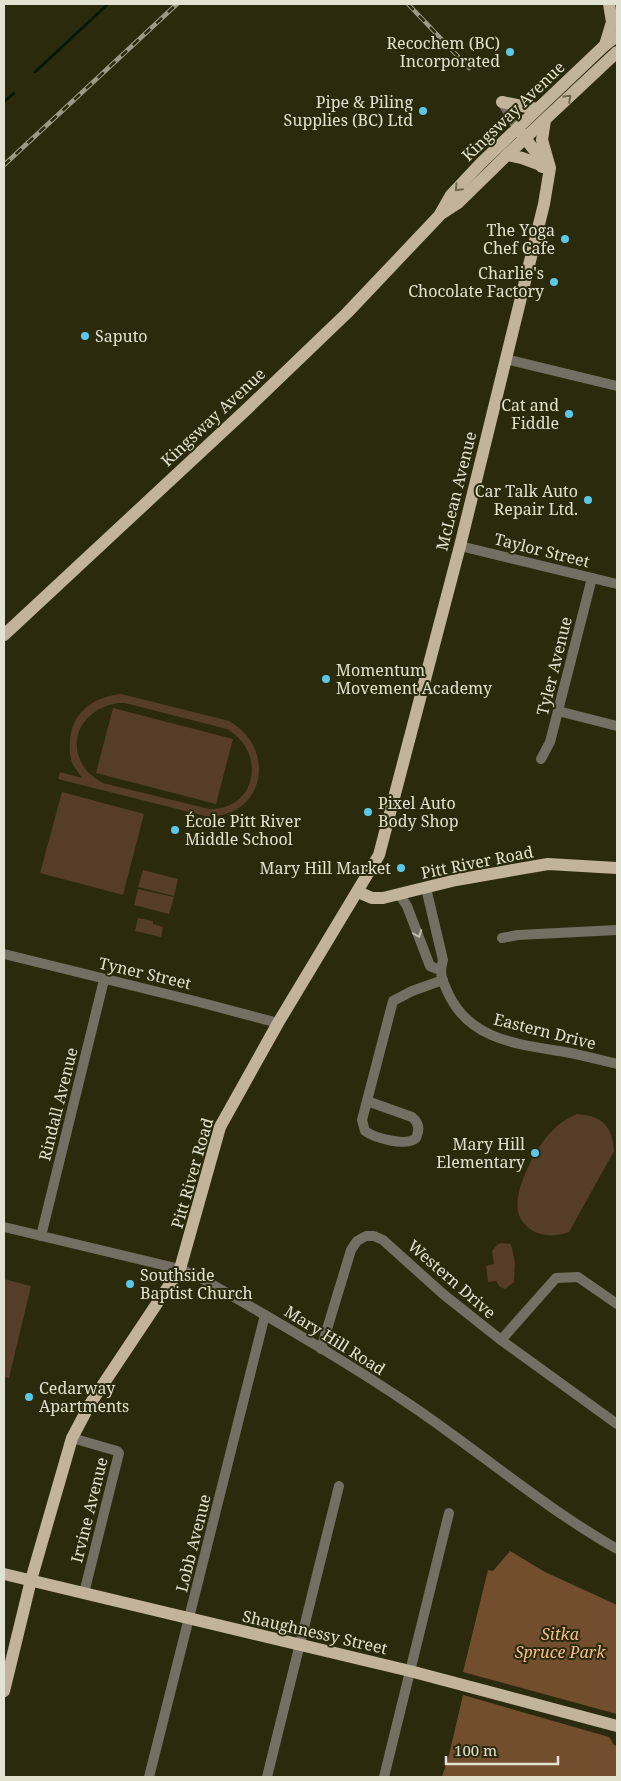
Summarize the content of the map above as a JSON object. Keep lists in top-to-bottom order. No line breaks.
{"streets":{"main road":["Kingsway Avenue","McLean Avenue","Pitt River Road","Shaughnessy Street"],"street":["Taylor Street","Tyler Avenue","Tyner Street","Eastern Drive","Rindall Avenue","Western Drive","Mary Hill Road","Irvine Avenue","Lobb Avenue"]},"crossings":[["Kingsway Avenue","McLean Avenue"],["McLean Avenue","Taylor Street"],["McLean Avenue","Pitt River Road"],["Taylor Street","Tyler Avenue"],["Pitt River Road","Tyner Street"],["Pitt River Road","Eastern Drive"],["Pitt River Road","Mary Hill Road"],["Pitt River Road","Irvine Avenue"],["Pitt River Road","Shaughnessy Street"],["Tyner Street","Rindall Avenue"],["Rindall Avenue","Mary Hill Road"],["Western Drive","Mary Hill Road"],["Mary Hill Road","Lobb Avenue"],["Irvine Avenue","Shaughnessy Street"],["Lobb Avenue","Shaughnessy Street"]],"parks":["Sitka Spruce Park"],"places":["Recochem (BC) Incorporated","Pipe & Piling Supplies (BC) Ltd","The Yoga Chef Cafe","Charlie's Chocolate Factory","Saputo","Cat and Fiddle","Car Talk Auto Repair Ltd.","Momentum Movement Academy","Pixel Auto Body Shop","École Pitt River Middle School","Mary Hill Market","Mary Hill Elementary","Southside Baptist Church","Cedarway Apartments"],"scale_bar":"100 m"}
